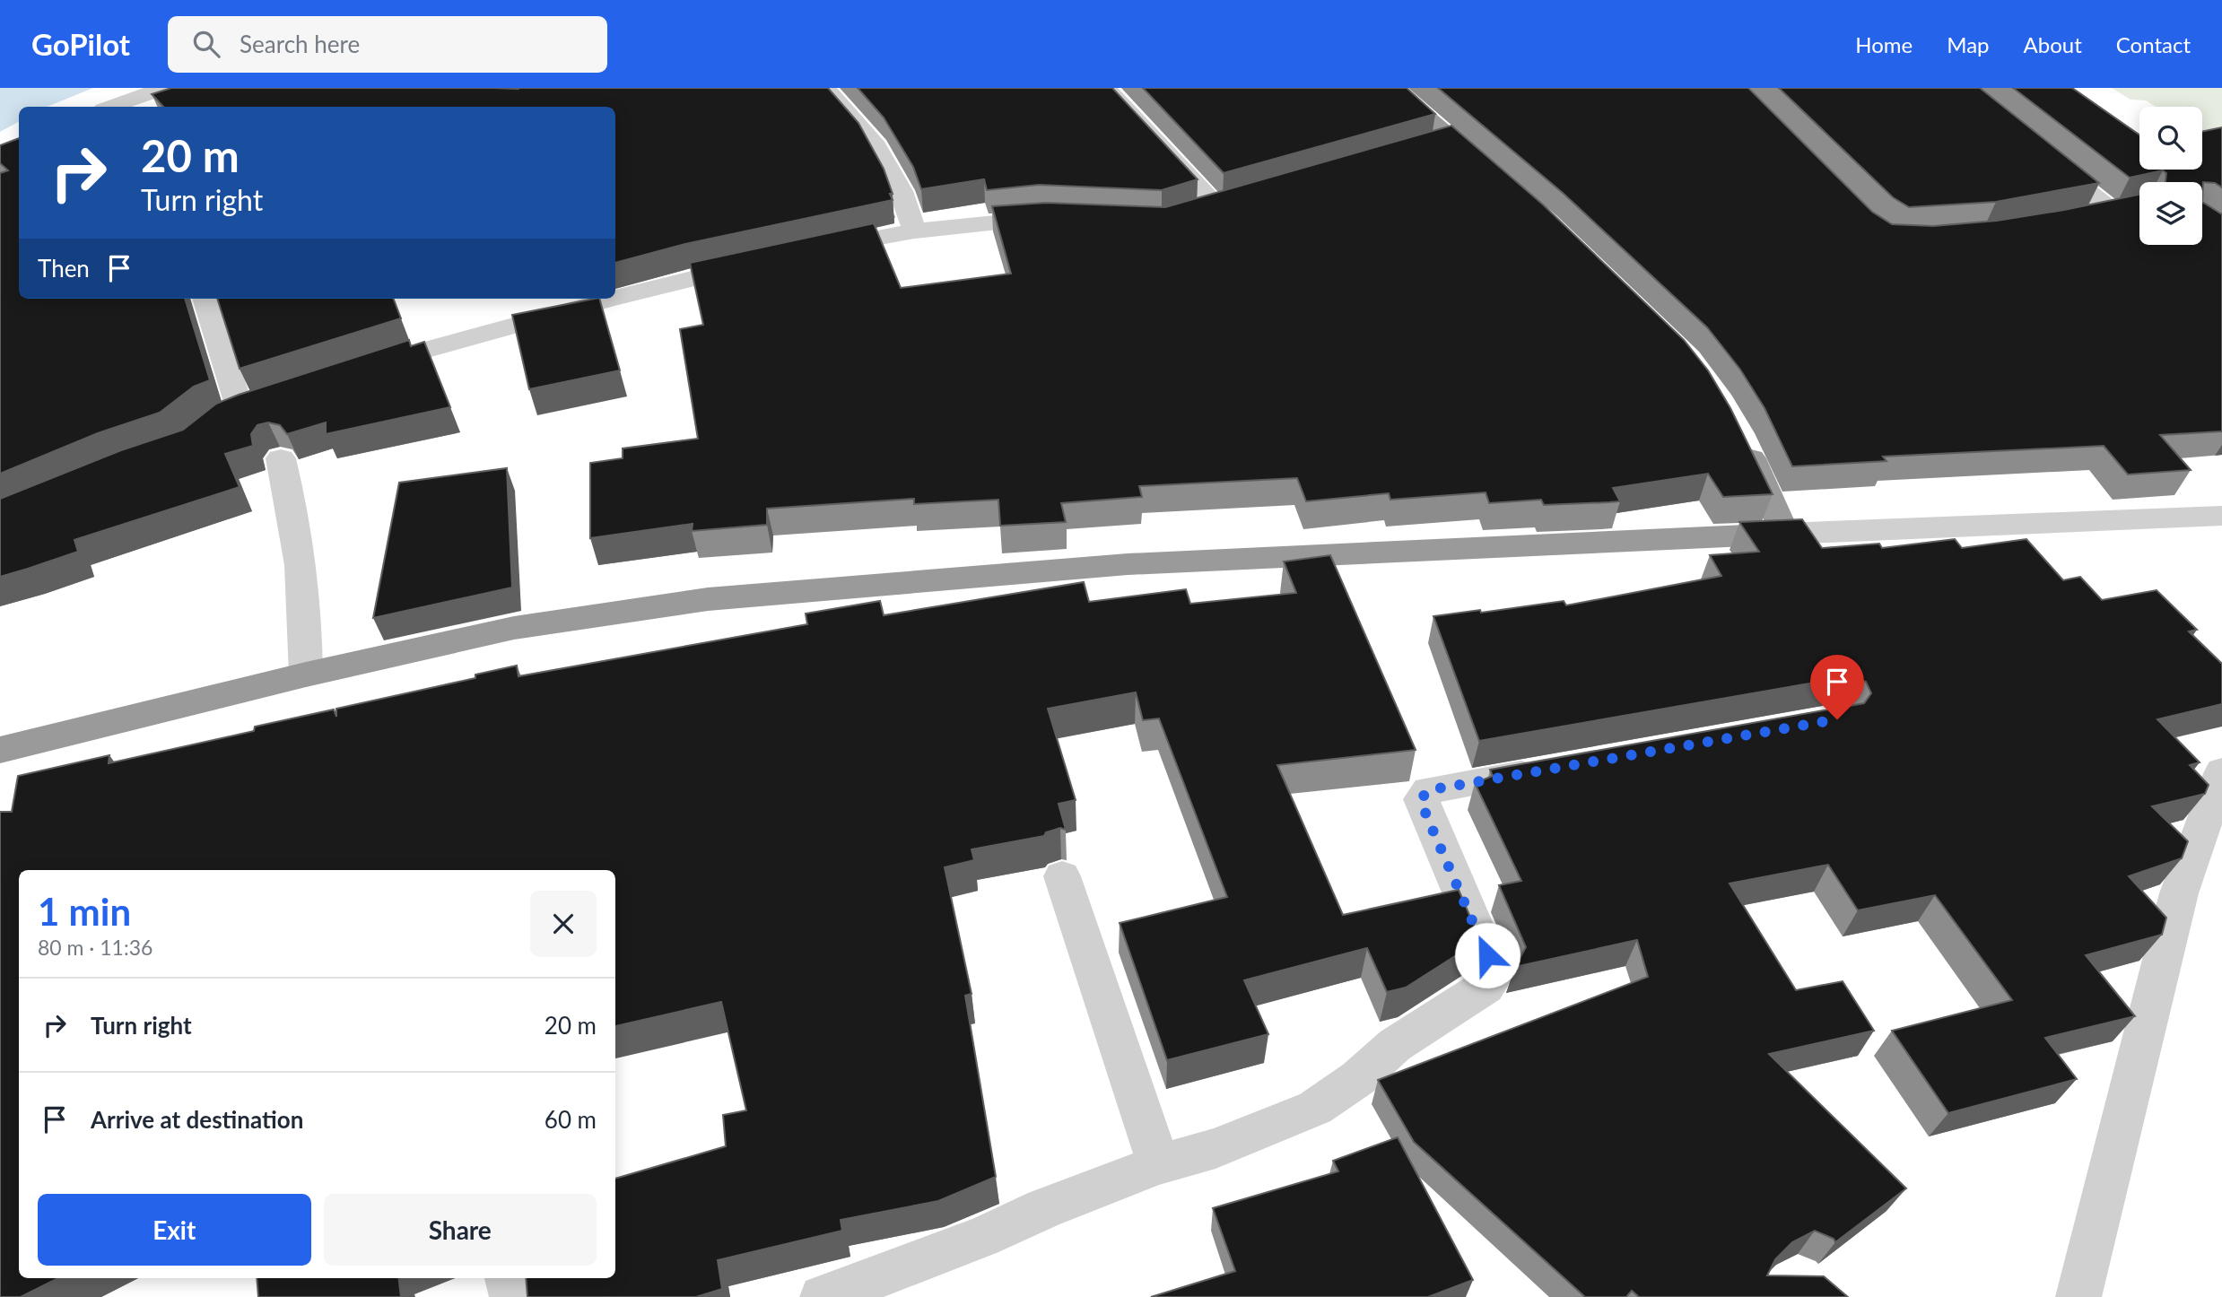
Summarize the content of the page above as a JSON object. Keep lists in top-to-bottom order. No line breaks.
{"page":{"header":"GoPilot","search":"Search here","nav":["Home","Map","About","Contact"],"turn":["20 m","Turn right"],"then":"Then","heading":["1 min","80 m · 11:36"],"list":[{"name":"Turn right","value":"20 m"},{"name":"Arrive at destination","value":"60 m"}],"buttons":["Exit","Share"]}}
